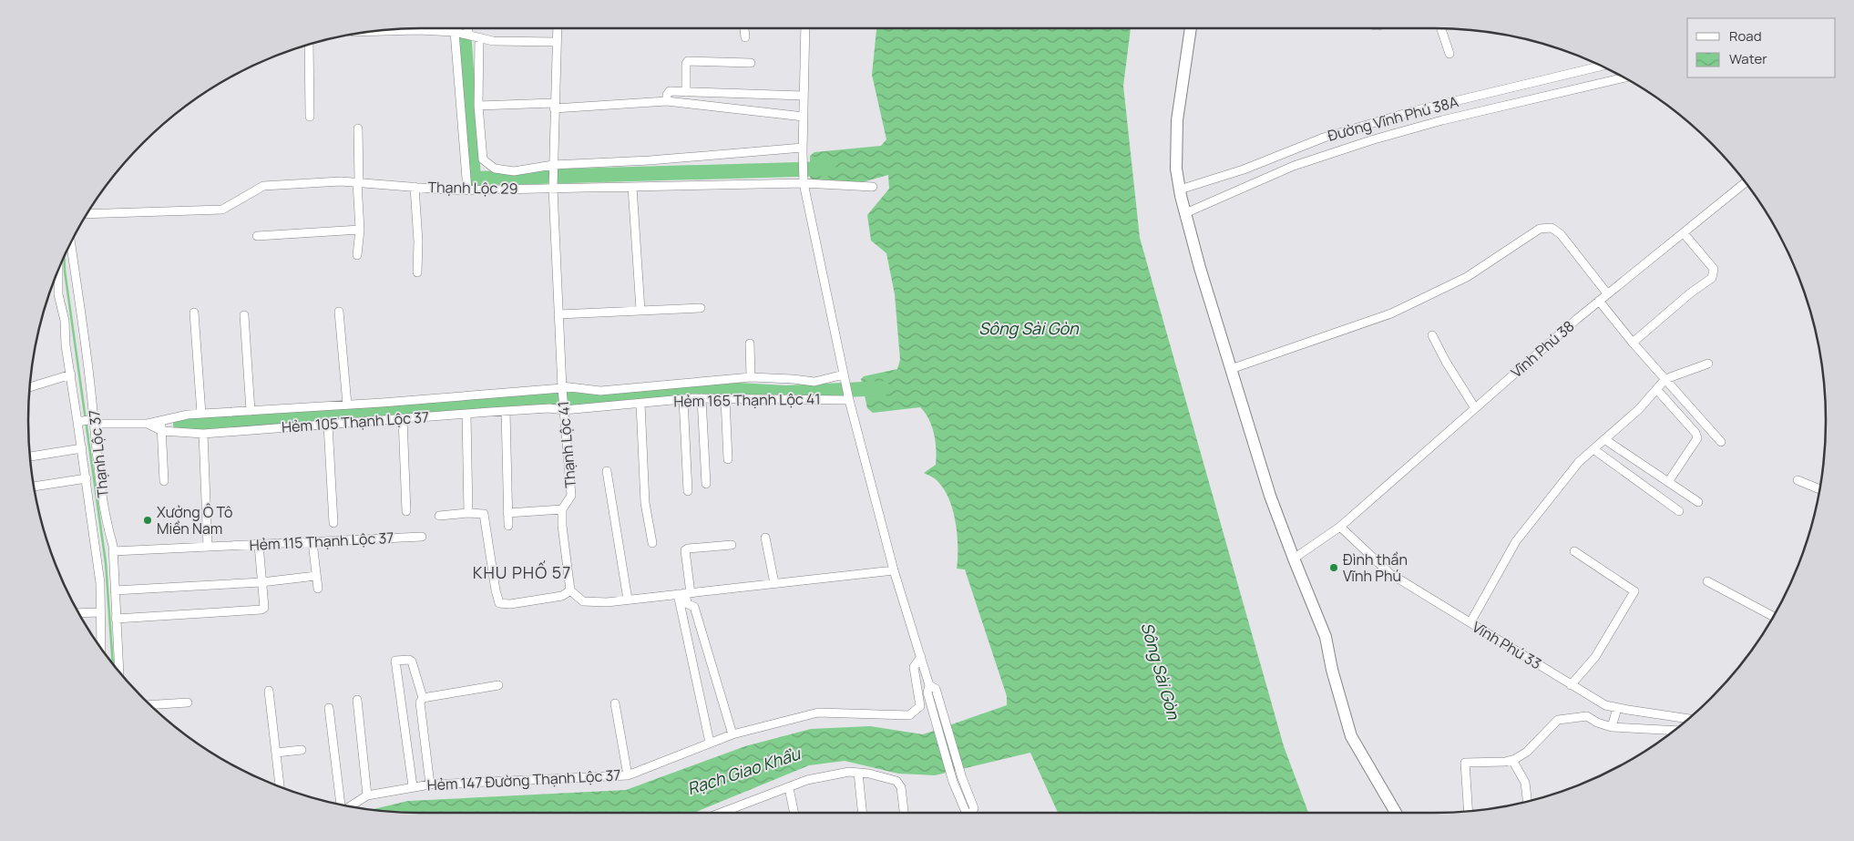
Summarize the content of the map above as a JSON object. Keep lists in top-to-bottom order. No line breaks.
{"streets":{"street":["Đường Vĩnh Phú 38A","Thạnh Lộc 29","Vĩnh Phú 38","Hẻm 165 Thạnh Lộc 41","Hẻm 105 Thạnh Lộc 37","Thạnh Lộc 41","Thạnh Lộc 37","Hẻm 115 Thạnh Lộc 37","Vĩnh Phú 33","Hẻm 147 Đường Thạnh Lộc 37"]},"crossings":[["Thạnh Lộc 29","Thạnh Lộc 41"],["Vĩnh Phú 38","Vĩnh Phú 33"],["Hẻm 165 Thạnh Lộc 41","Hẻm 105 Thạnh Lộc 37"],["Hẻm 165 Thạnh Lộc 41","Thạnh Lộc 41"],["Hẻm 105 Thạnh Lộc 37","Thạnh Lộc 41"],["Thạnh Lộc 37","Hẻm 115 Thạnh Lộc 37"]],"districts":["KHU PHỐ 57"],"water":["Sông Sài Gòn","Rạch Giao Khẩu"],"places":["Xưởng Ô Tô Miền Nam","Đình thần Vĩnh Phú"],"legend":["Road","Water"]}
